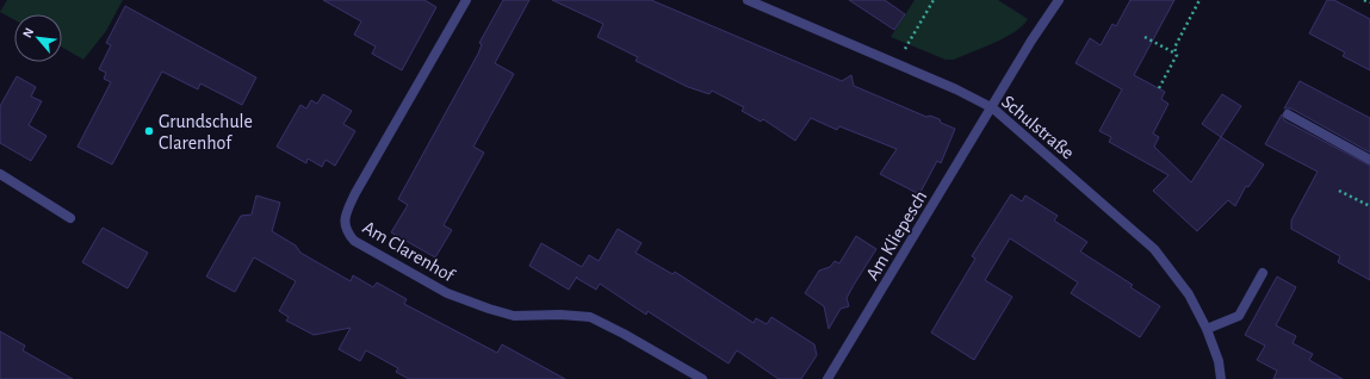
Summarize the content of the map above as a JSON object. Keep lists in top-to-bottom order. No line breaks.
{"streets":{"street":["Schulstraße","Am Kliepesch","Am Clarenhof"]},"crossings":[["Schulstraße","Am Kliepesch"]],"places":["Grundschule Clarenhof"],"north":"top left"}
